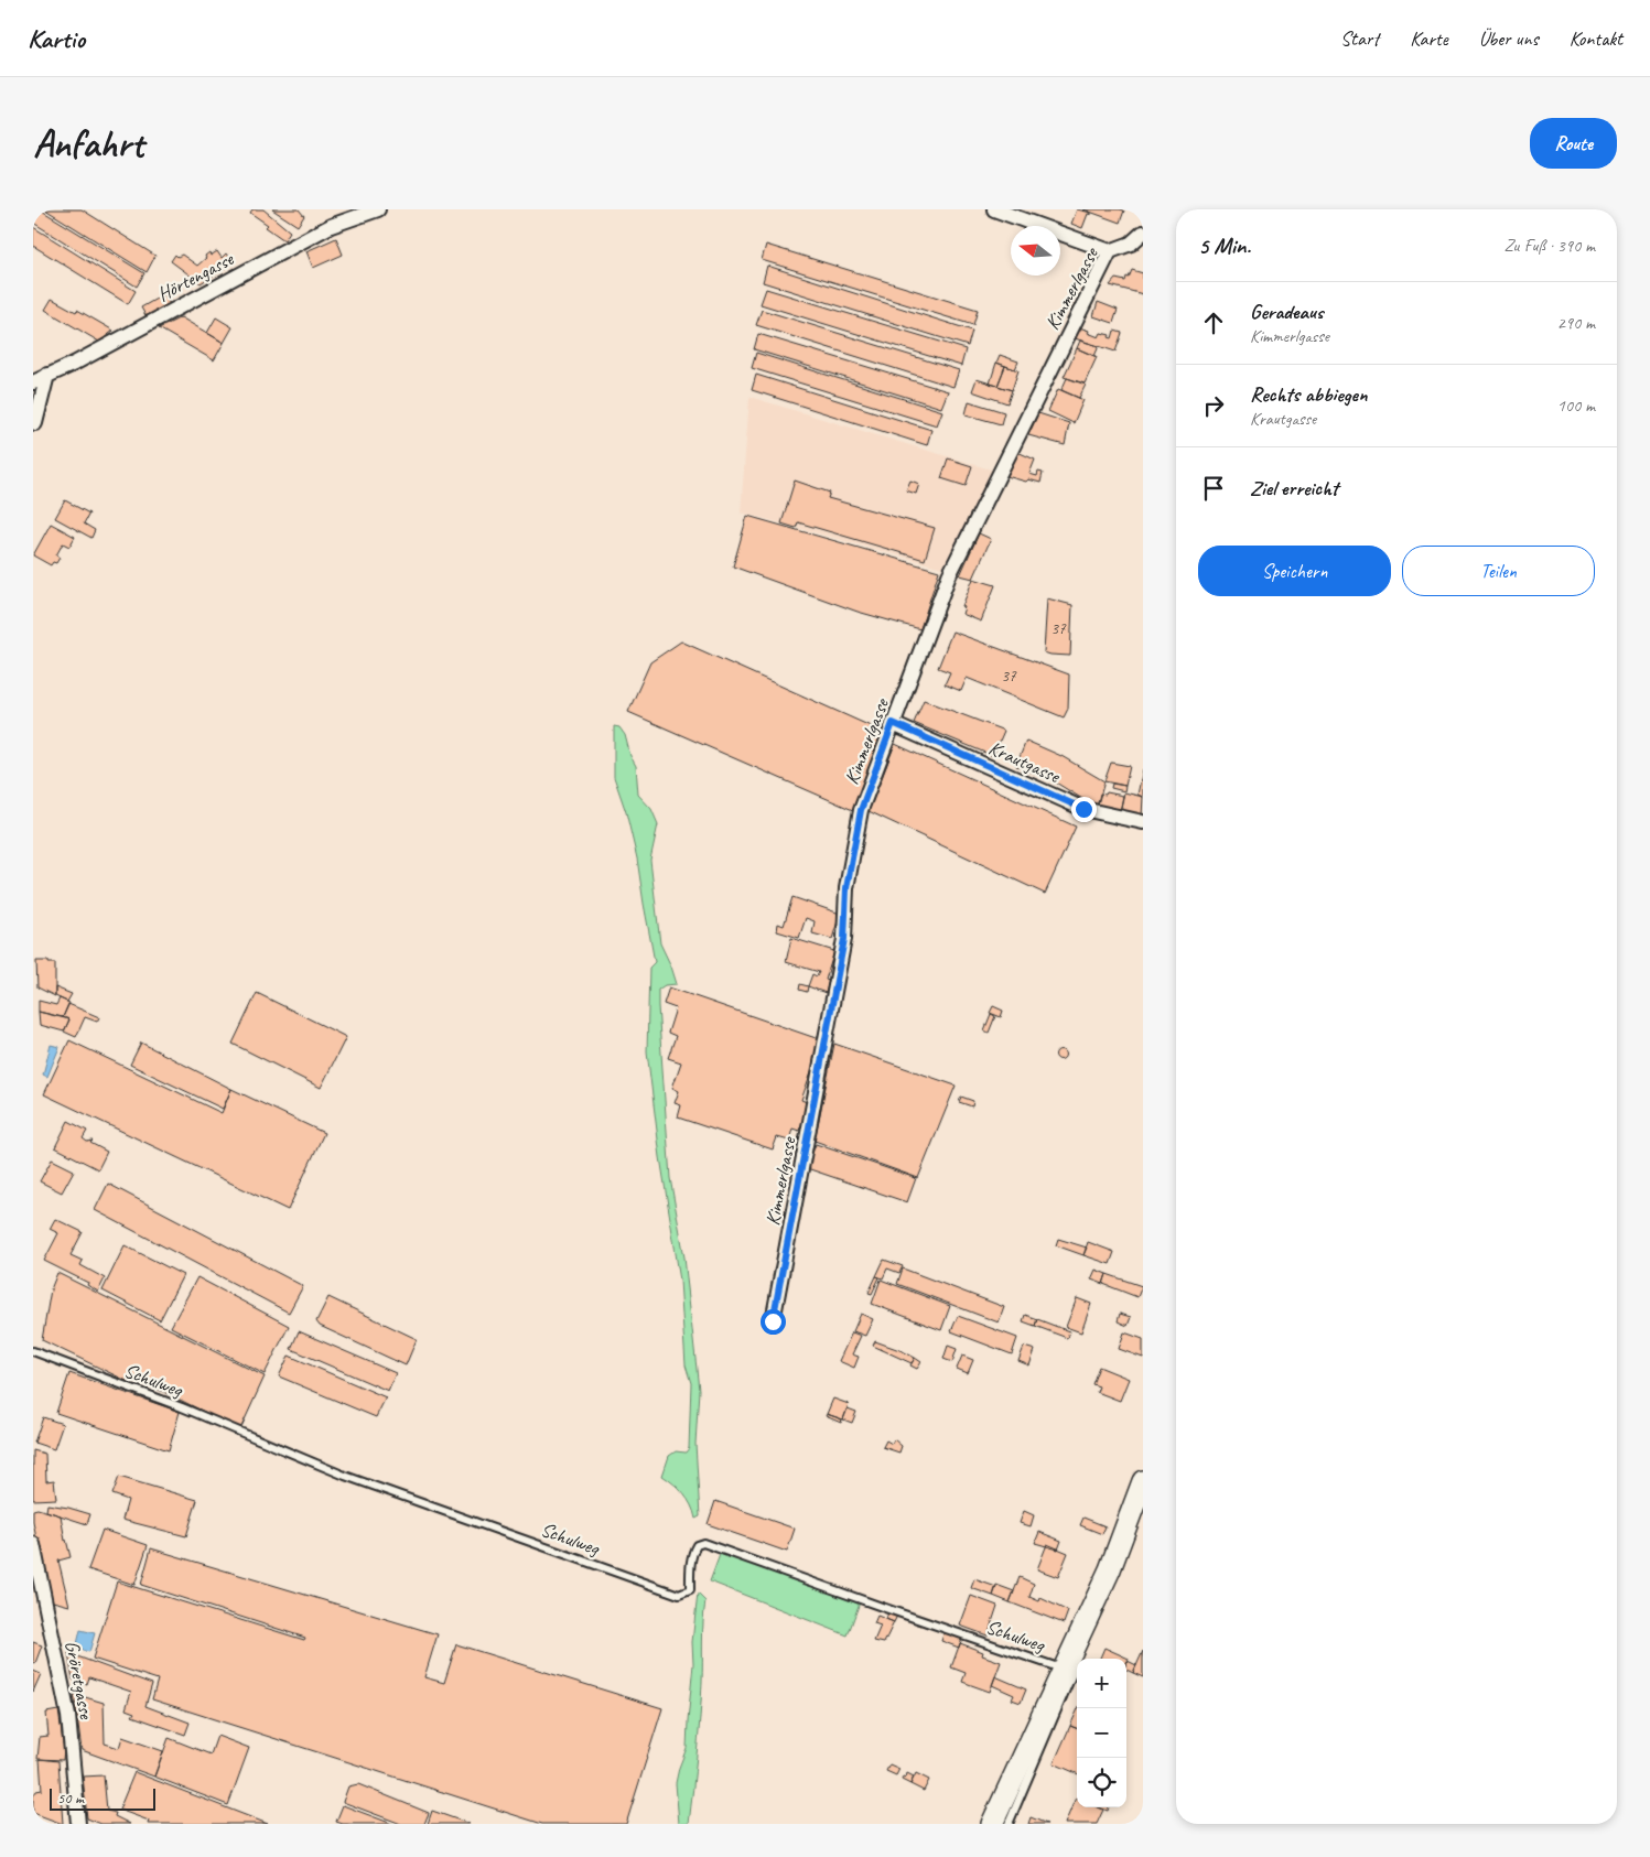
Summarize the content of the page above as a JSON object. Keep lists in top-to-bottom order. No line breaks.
{"streets":{"street":["Hörtengasse","Kimmerlgasse","Krautgasse","Gröretgasse"],"lane":["Schulweg"]},"crossings":[["Kimmerlgasse","Krautgasse"]],"house_numbers":["37","37"],"scale_bar":"50 m","north":"left","page":{"header":"Kartio","nav":["Start","Karte","Über uns","Kontakt"],"buttons":["Route",["Speichern","Teilen"]],"title":"Anfahrt","heading":["5 Min.","Zu Fuß · 390 m"],"list":[["Geradeaus","Kimmerlgasse","290 m"],["Rechts abbiegen","Krautgasse","100 m"],"Ziel erreicht"],"map_buttons":["+","−"],"scale":"50 m"}}
